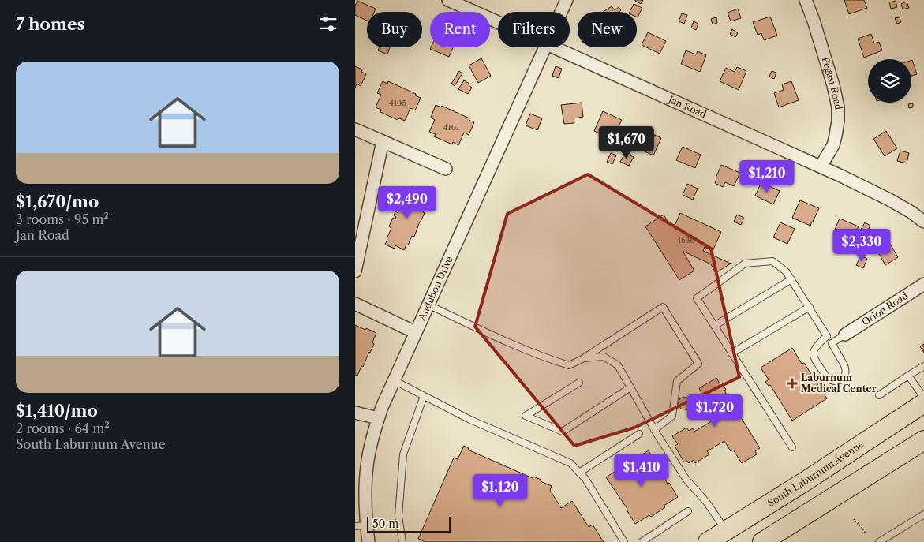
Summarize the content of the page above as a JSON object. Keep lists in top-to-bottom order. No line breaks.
{"streets":{"main road":["South Laburnum Avenue"],"street":["Pegasi Road","Jan Road","Audubon Drive","Orion Road"]},"crossings":[["Pegasi Road","Jan Road"]],"places":{"health":["Laburnum Medical Center"]},"house_numbers":["4105","4101","4630"],"scale_bar":"50 m","page":{"heading":"7 homes","chip":["Buy","Rent","Filters","New"],"list":[{"name":"$1,670/mo","note":"3 rooms · 95 m² · Jan Road"},{"name":"$1,410/mo","note":"2 rooms · 64 m² · South Laburnum Avenue"}],"price":["$1,670","$1,210","$2,490","$2,330","$1,720","$1,410","$1,120"],"scale":"50 m"}}
